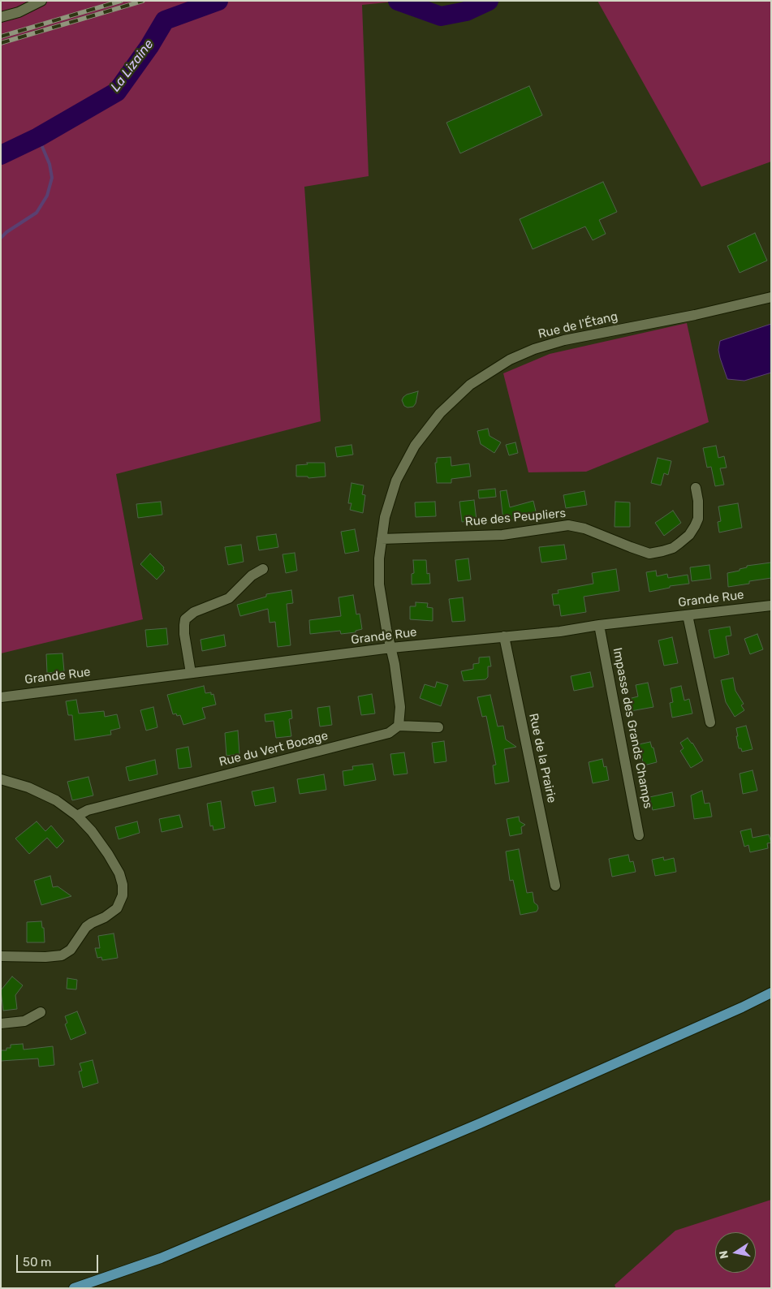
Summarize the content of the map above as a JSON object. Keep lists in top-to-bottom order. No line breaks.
{"streets":{"street":["Rue de l'Étang","Rue des Peupliers","Grande Rue","Impasse des Grands Champs","Rue du Vert Bocage","Rue de la Prairie"]},"crossings":[["Rue de l'Étang","Rue des Peupliers"],["Rue de l'Étang","Grande Rue"],["Grande Rue","Impasse des Grands Champs"],["Grande Rue","Rue de la Prairie"]],"water":["La Lizaine"],"scale_bar":"50 m","north":"left"}
